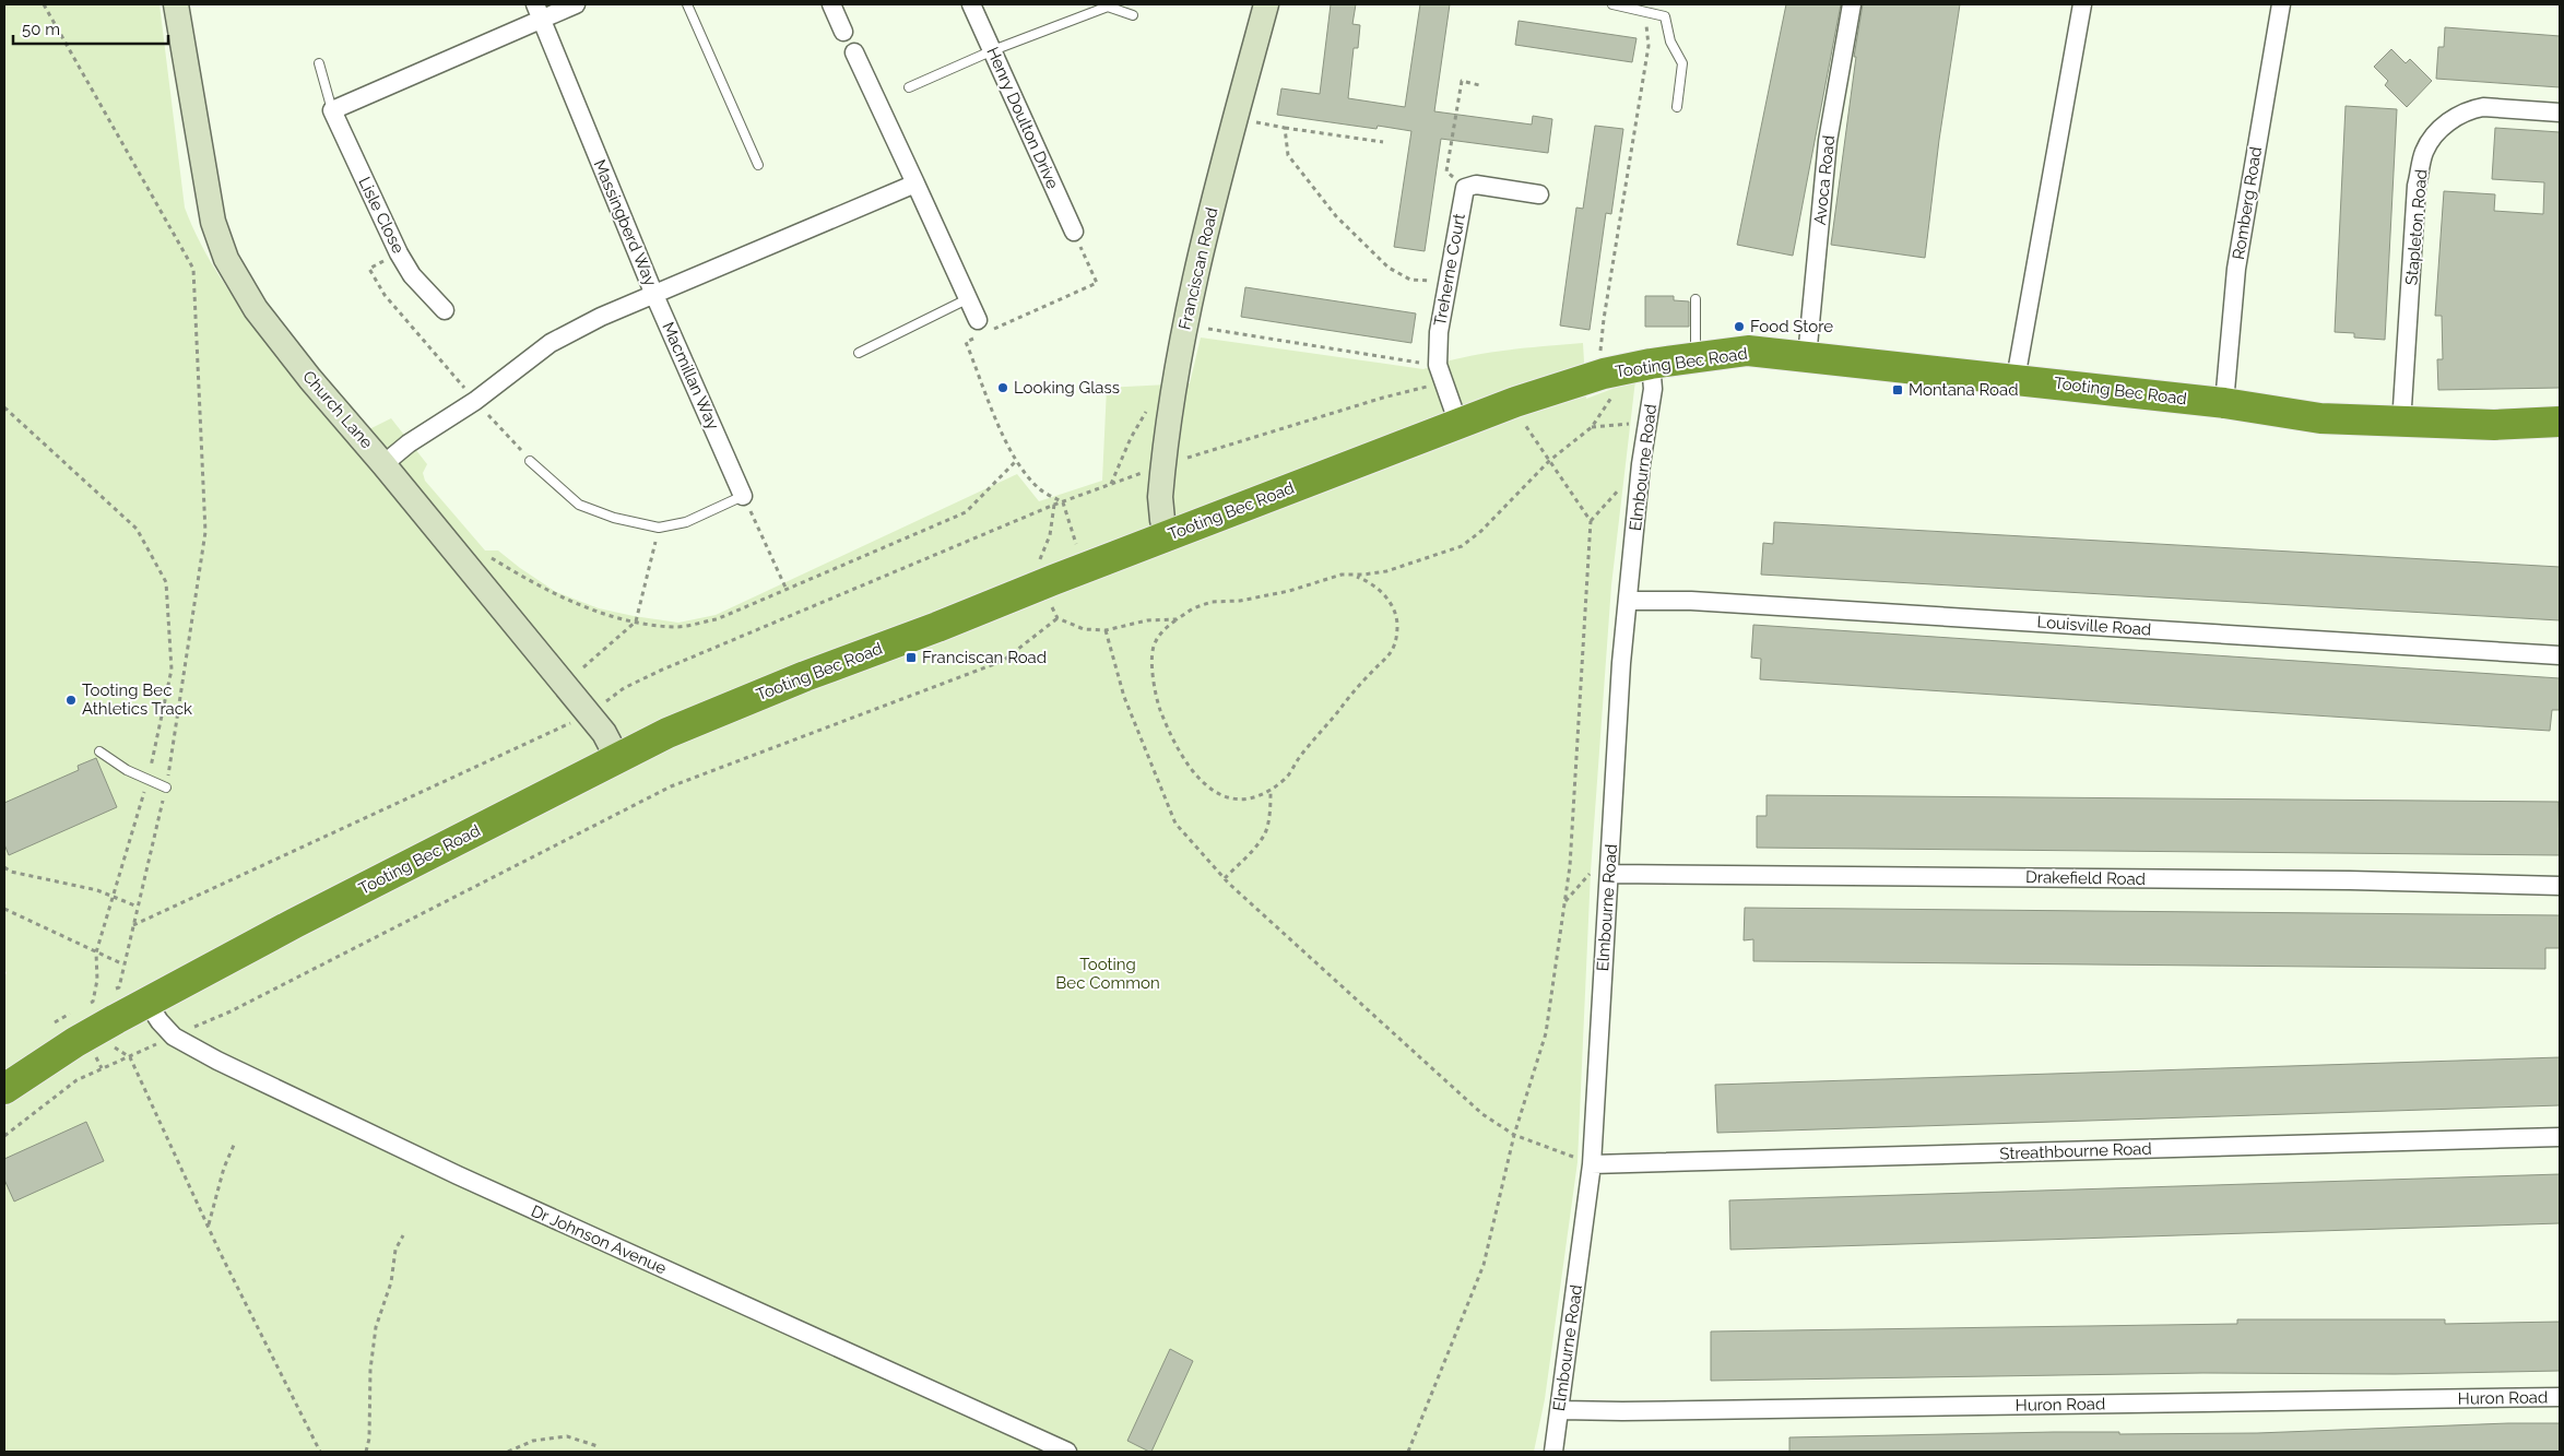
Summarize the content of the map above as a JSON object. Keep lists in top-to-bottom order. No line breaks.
{"streets":{"highway":["Tooting Bec Road"],"main road":["Franciscan Road","Church Lane"],"street":["Henry Doulton Drive","Avoca Road","Romberg Road","Lisle Close","Massingberd Way","Stapleton Road","Treherne Court","Macmillan Way","Elmbourne Road","Louisville Road","Drakefield Road","Streathbourne Road","Dr Johnson Avenue","Huron Road"]},"crossings":[["Avoca Road","Tooting Bec Road"],["Romberg Road","Tooting Bec Road"],["Massingberd Way","Macmillan Way"],["Massingberd Way","Church Lane"],["Stapleton Road","Tooting Bec Road"],["Franciscan Road","Tooting Bec Road"],["Treherne Court","Tooting Bec Road"],["Tooting Bec Road","Church Lane"],["Tooting Bec Road","Elmbourne Road"],["Tooting Bec Road","Dr Johnson Avenue"],["Elmbourne Road","Louisville Road"],["Elmbourne Road","Drakefield Road"],["Elmbourne Road","Streathbourne Road"],["Elmbourne Road","Huron Road"]],"parks":["Tooting Bec Common"],"places":{"other":["Food Store","Looking Glass","Tooting Bec Athletics Track"],"transit":["Montana Road","Franciscan Road"]},"scale_bar":"50 m"}
